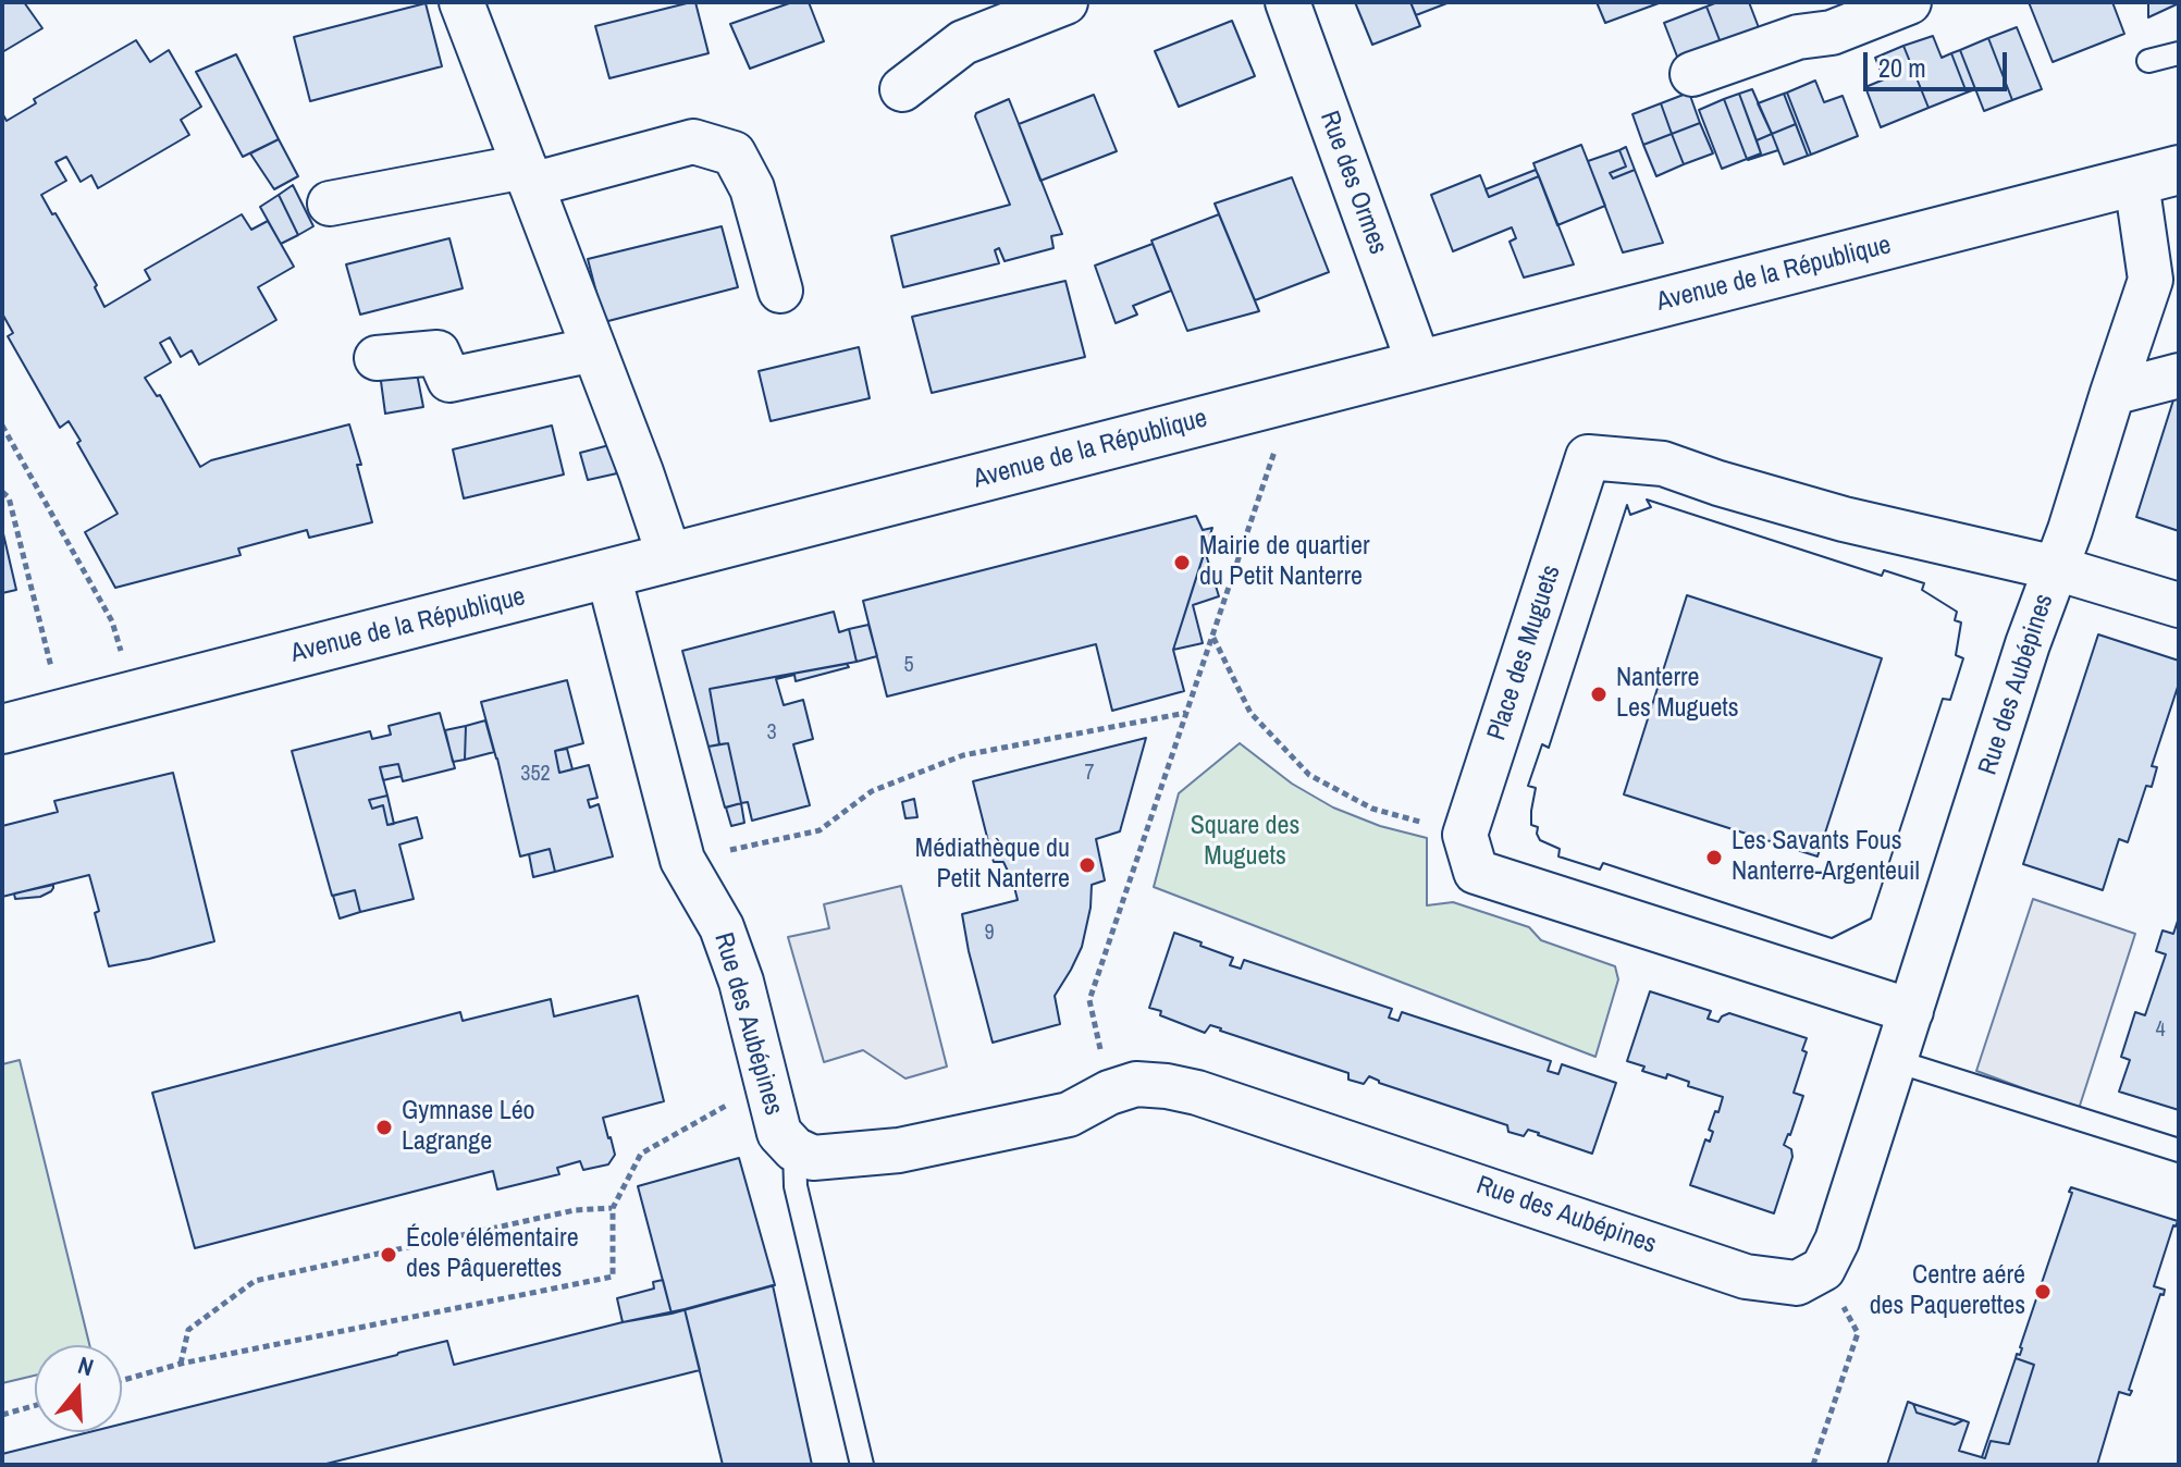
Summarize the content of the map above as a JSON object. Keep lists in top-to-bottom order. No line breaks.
{"streets":{"main road":["Avenue de la République"],"street":["Rue des Ormes","Place des Muguets","Rue des Aubépines"]},"crossings":[["Rue des Ormes","Avenue de la République"],["Avenue de la République","Rue des Aubépines"],["Place des Muguets","Rue des Aubépines"]],"parks":["Square des Muguets"],"places":["Mairie de quartier du Petit Nanterre","Nanterre Les Muguets","Les Savants Fous Nanterre-Argenteuil","Médiathèque du Petit Nanterre","Gymnase Léo Lagrange","École élémentaire des Pâquerettes","Centre aéré des Paquerettes"],"house_numbers":["5","3","7","352","9","4"],"scale_bar":"20 m","north":"top"}
